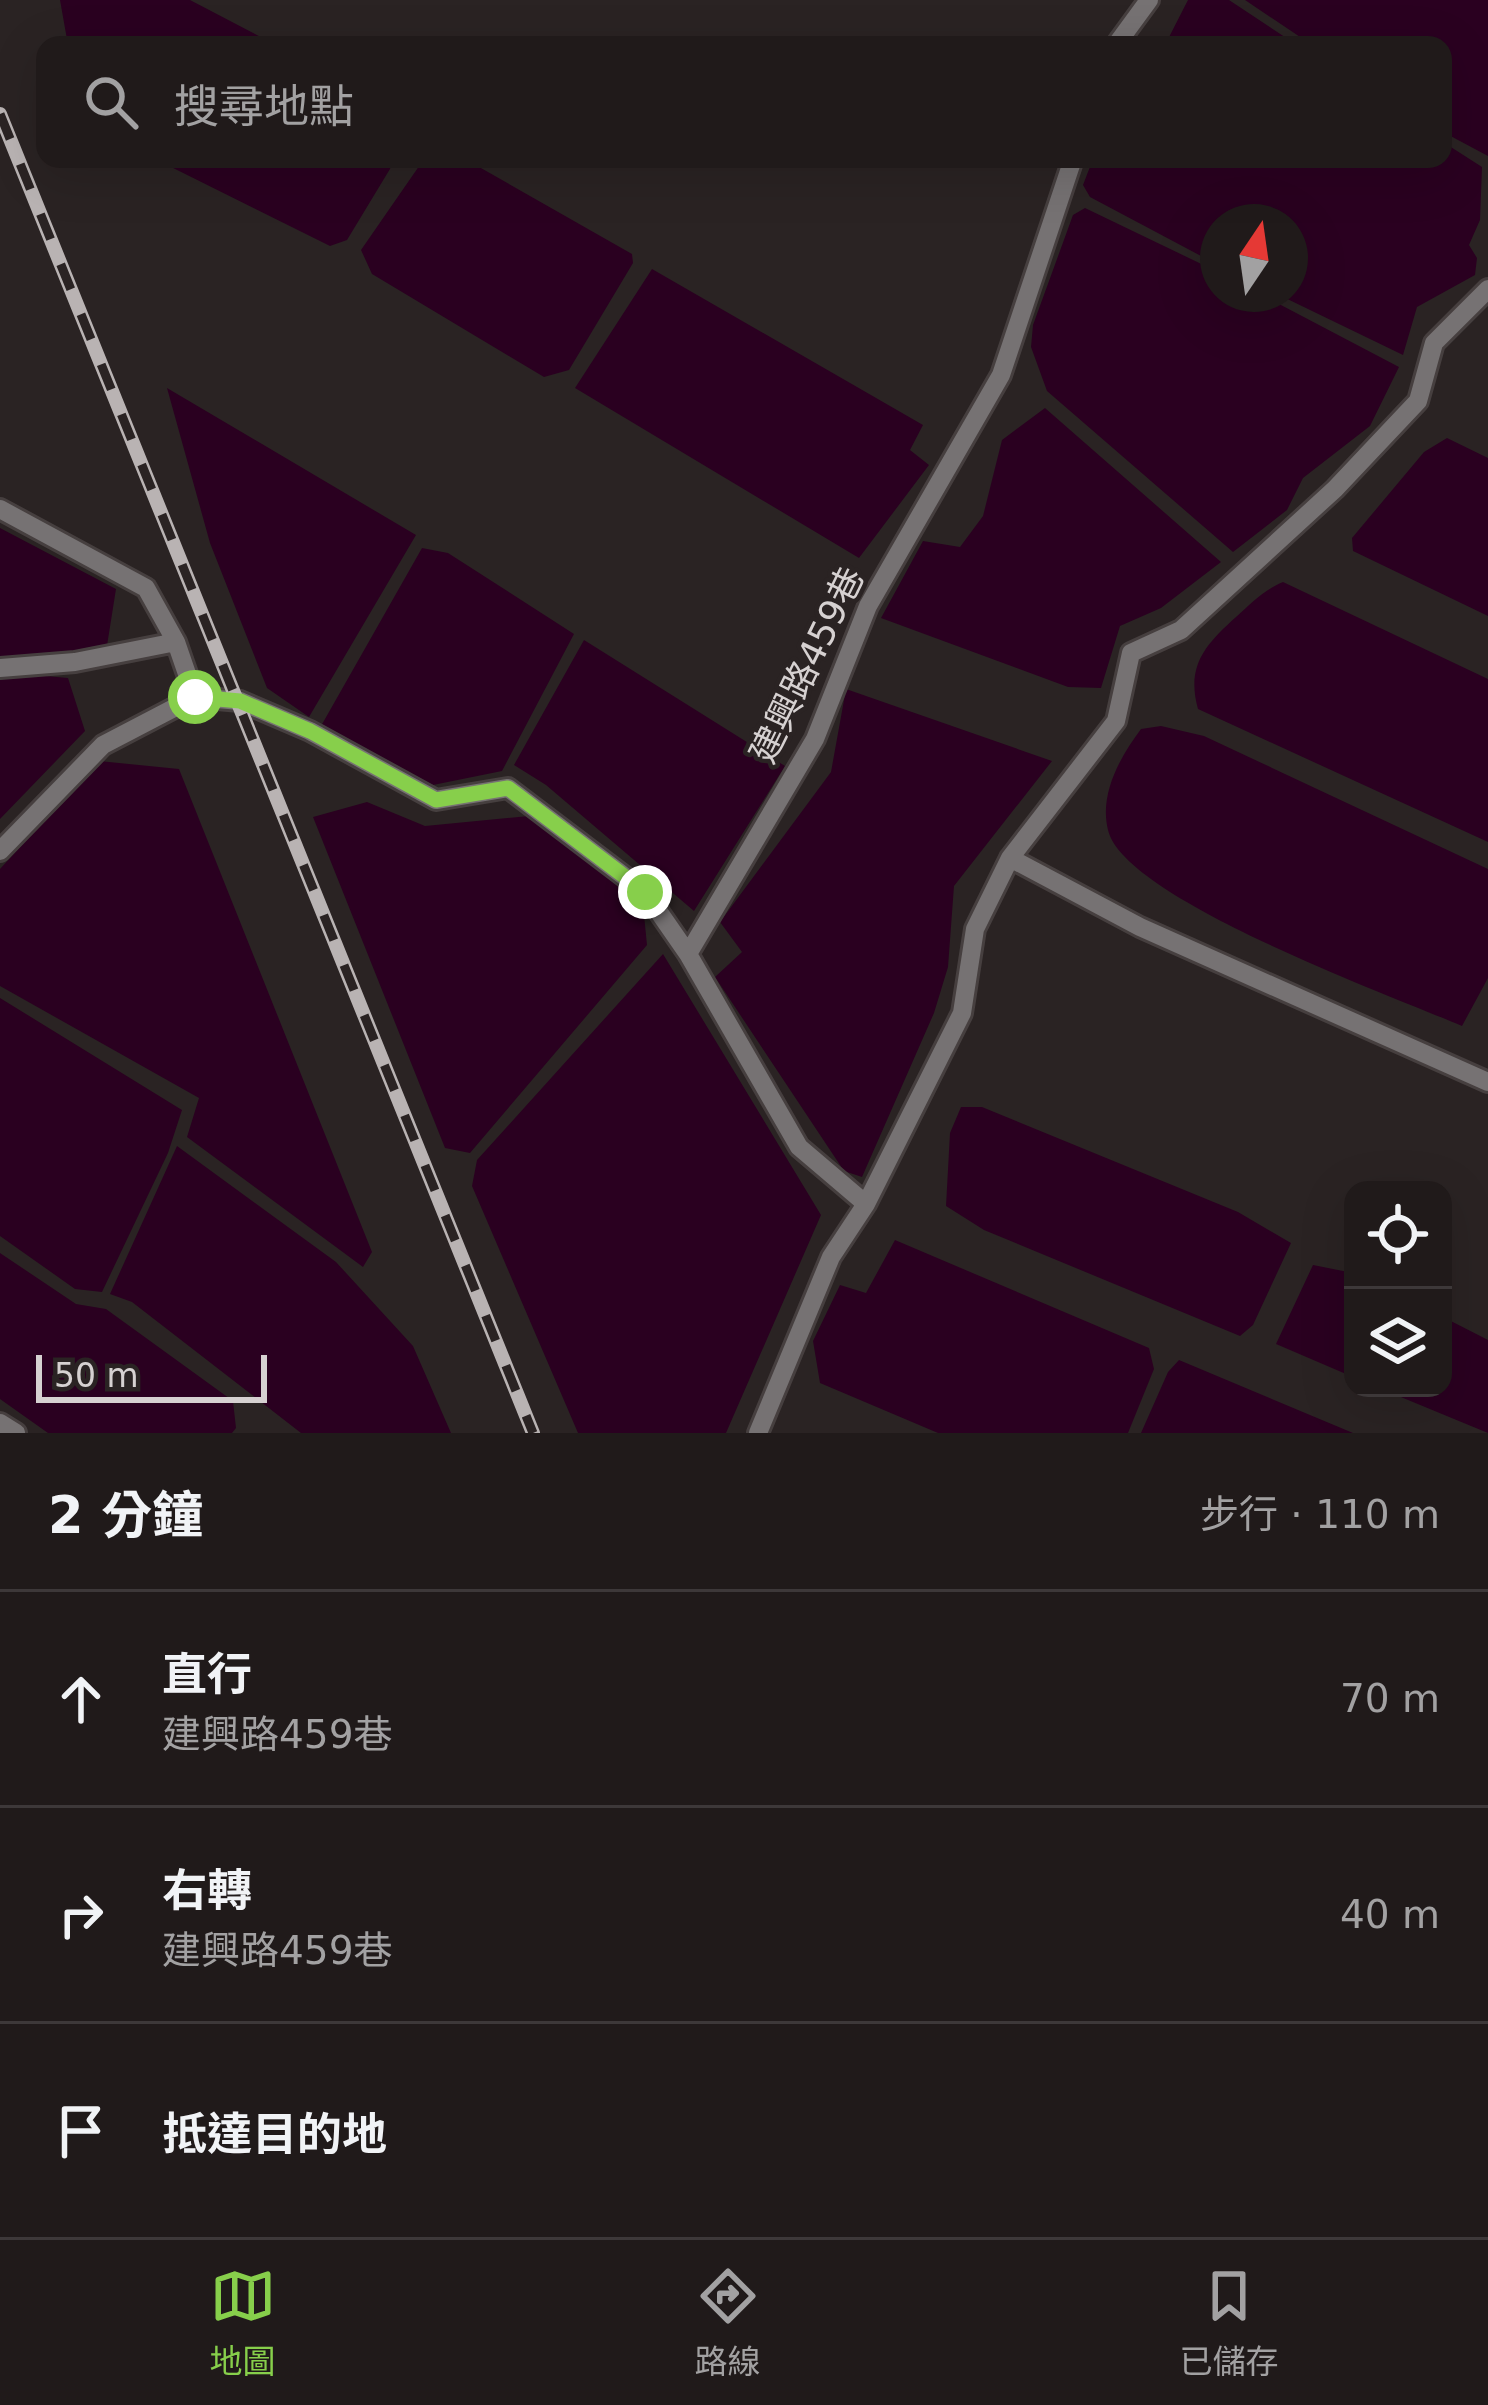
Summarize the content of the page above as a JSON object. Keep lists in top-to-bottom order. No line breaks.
{"streets":{"lane":["建興路459巷"]},"scale_bar":"50 m","north":"top","page":{"search":"搜尋地點","scale":"50 m","heading":["2 分鐘","步行 · 110 m"],"list":[["直行","建興路459巷","70 m"],["右轉","建興路459巷","40 m"],"抵達目的地"],"nav":["地圖","路線","已儲存"]}}
